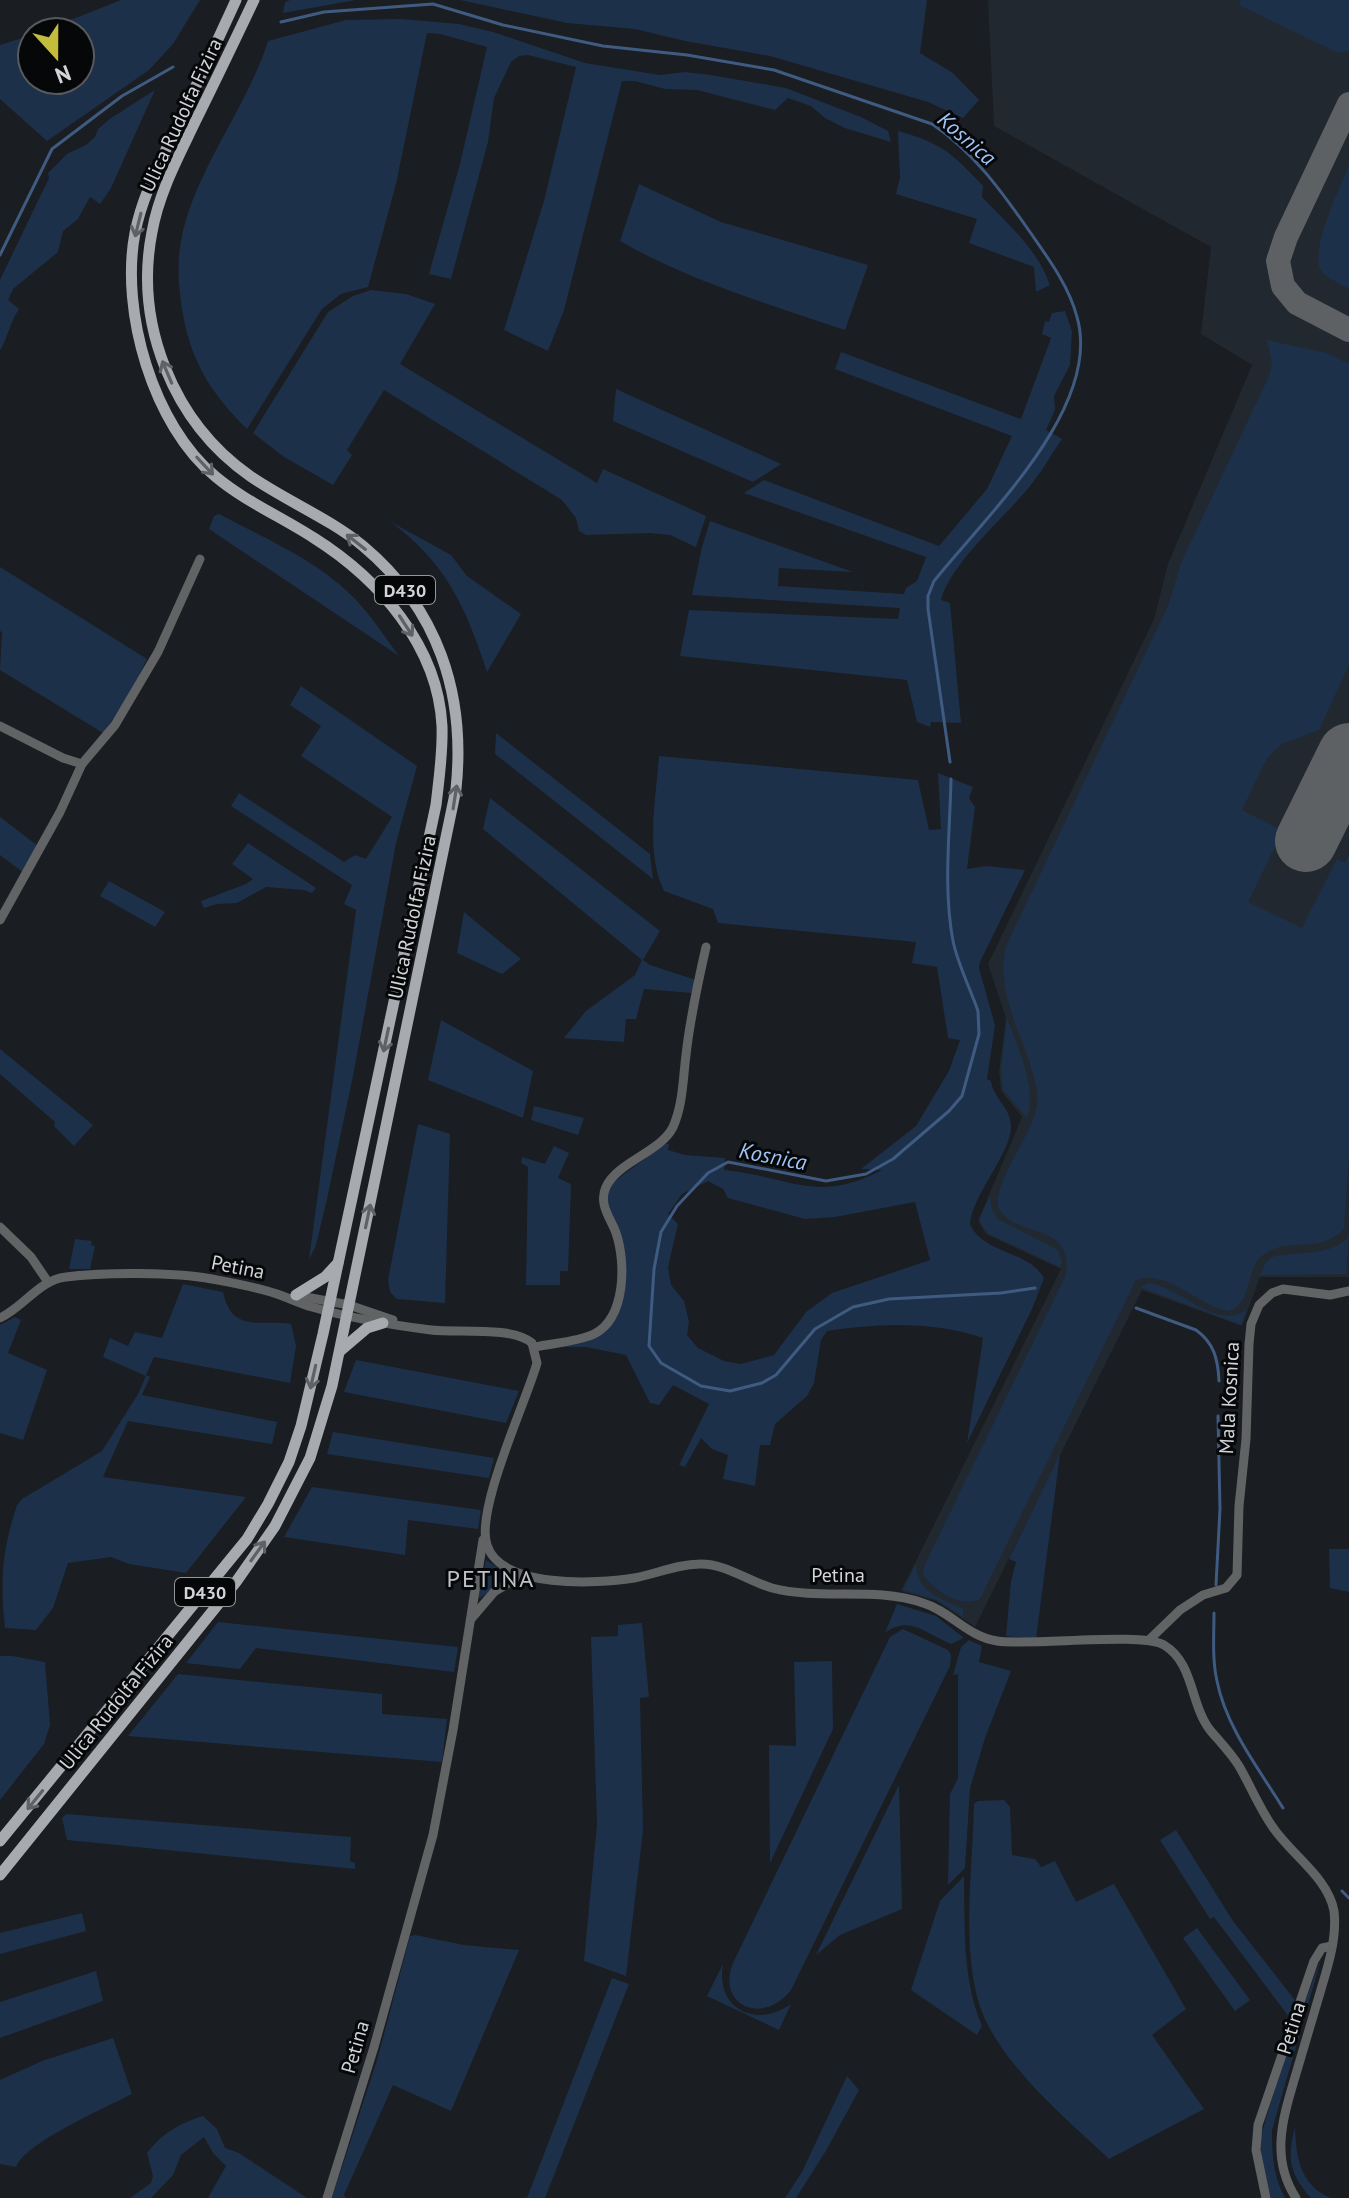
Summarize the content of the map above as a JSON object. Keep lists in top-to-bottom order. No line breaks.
{"streets":{"main road":["Ulica Rudolfa Fizira","D430"],"street":["Petina","Mala Kosnica"]},"crossings":[["Ulica Rudolfa Fizira","Petina"],["Petina","Mala Kosnica"]],"districts":["PETINA"],"water":["Kosnica"],"north":"bottom"}
